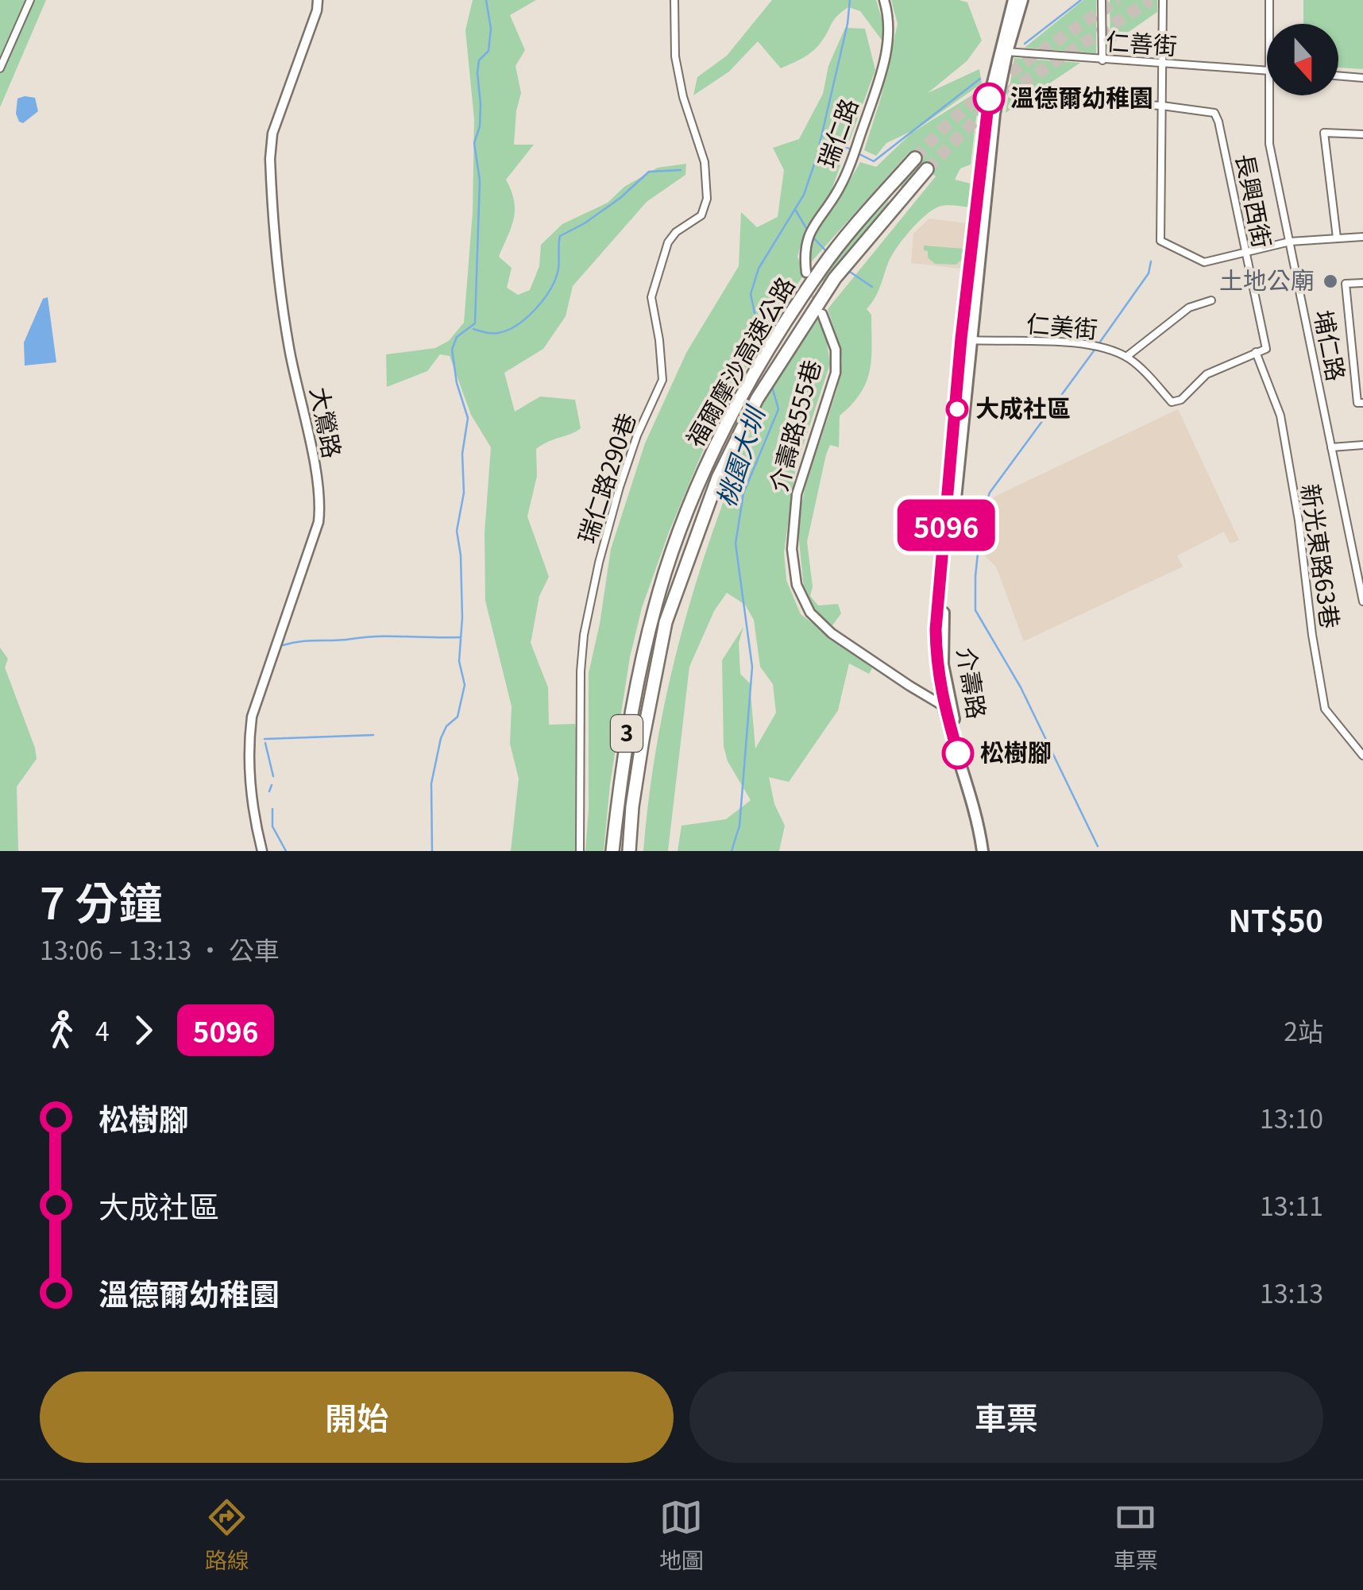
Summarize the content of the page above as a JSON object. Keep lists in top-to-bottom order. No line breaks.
{"streets":{"highway":["福爾摩沙高速公路","3"],"main road":["介壽路"],"street":["仁善街","瑞仁路","長興西街","仁美街","埔仁路","大鶯路","介壽路555巷","瑞仁路290巷","新光東路63巷"]},"crossings":[["仁善街","介壽路"],["長興西街","仁美街"],["仁美街","新光東路63巷"],["仁美街","介壽路"],["介壽路555巷","介壽路"]],"water":["桃園大圳"],"places":["溫德爾幼稚園","土地公廟","大成社區","松樹腳"],"lines":["bus line 5096"],"north":"bottom","page":{"on_map":"5096","heading":["7 分鐘","13:06 – 13:13 · 公車","NT$50"],"legs":["4","5096","2站"],"list":[{"name":"松樹腳","value":"13:10"},{"name":"大成社區","value":"13:11"},{"name":"溫德爾幼稚園","value":"13:13"}],"buttons":["開始","車票"],"tabs":["路線","地圖","車票"]}}
